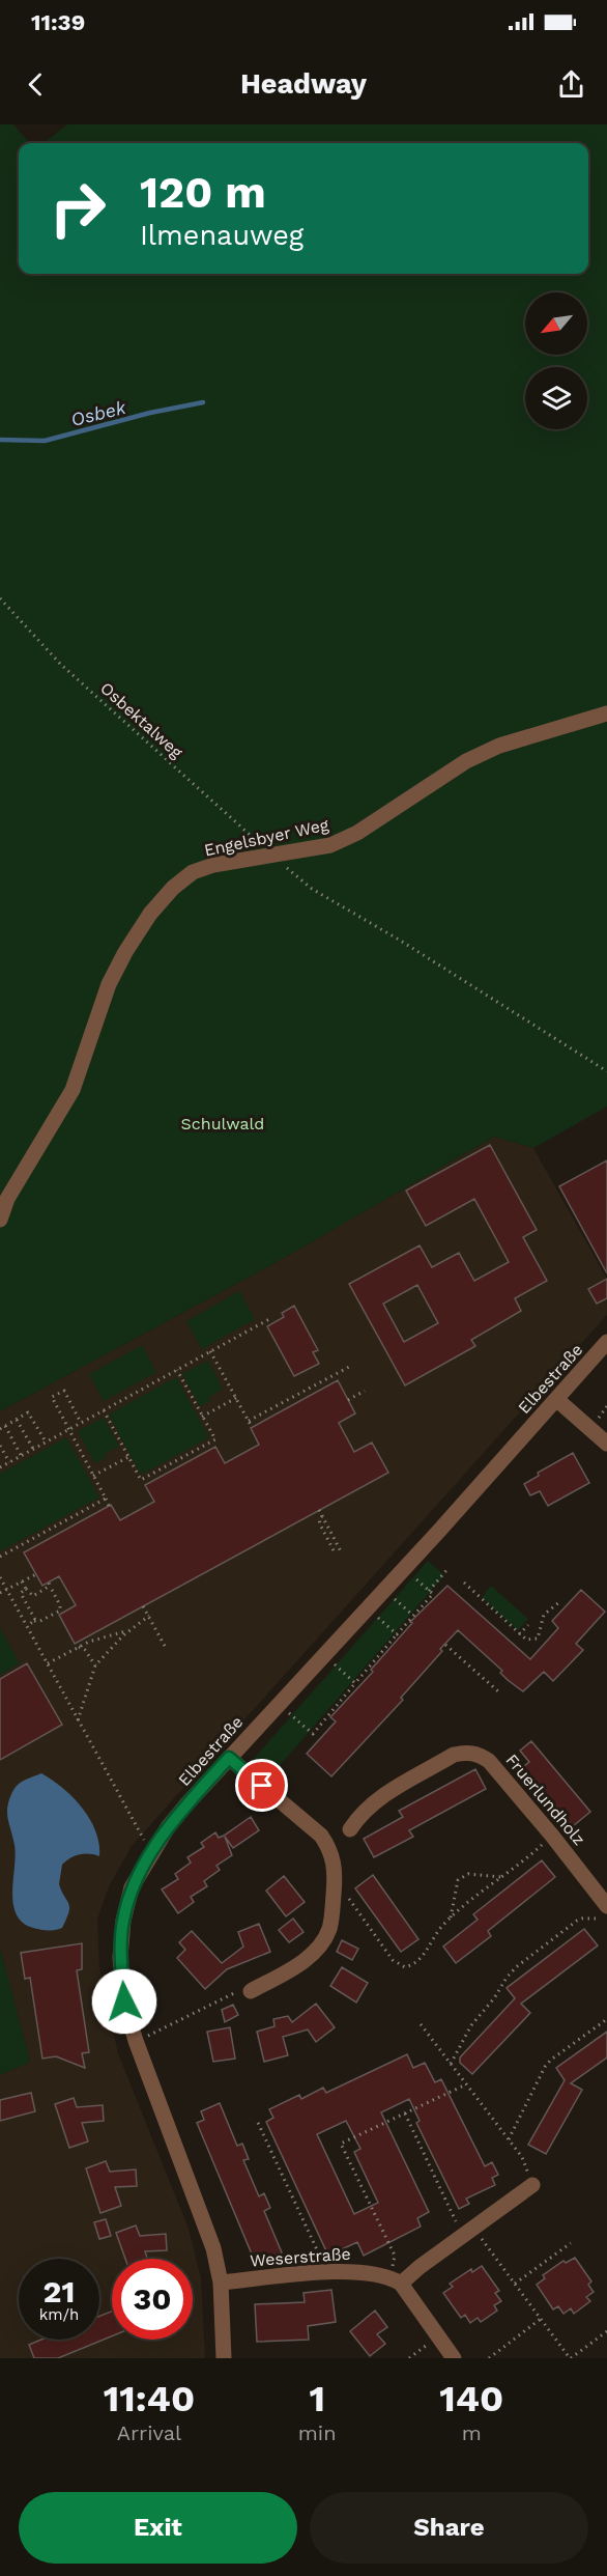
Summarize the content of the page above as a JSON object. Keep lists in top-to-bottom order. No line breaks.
{"streets":{"street":["Engelsbyer Weg","Elbestraße","Fruerlundholz","Weserstraße"],"path":["Osbektalweg"]},"crossings":[["Osbektalweg","Engelsbyer Weg"],["Elbestraße","Weserstraße"]],"water":["Osbek"],"parks":["Schulwald"],"north":"bottom left","page":{"status":"11:39","header":"Headway","turn":["120 m","Ilmenauweg"],"speed":"21 km/h","limit":"30","eta":["11:40","Arrival","1","min","140","m"],"buttons":["Exit","Share"]}}
